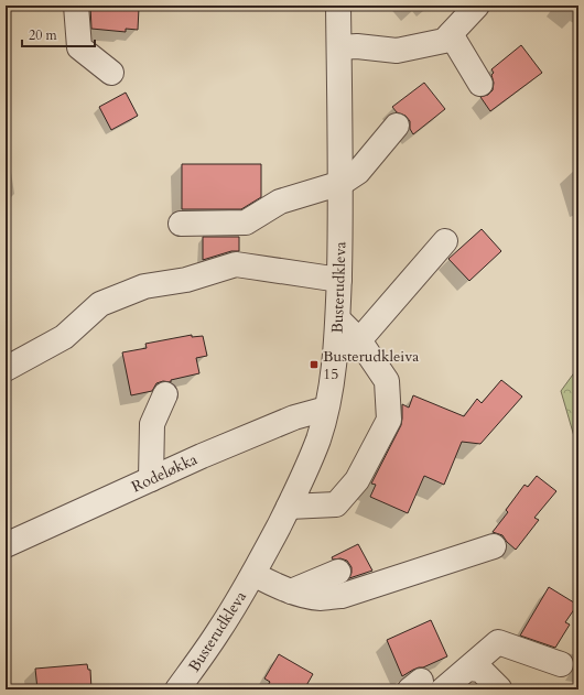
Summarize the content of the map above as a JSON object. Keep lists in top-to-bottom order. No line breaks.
{"streets":{"street":["Busterudkleva","Rodeløkka"]},"crossings":[["Busterudkleva","Rodeløkka"]],"places":{"transit":["Busterudkleiva 15"]},"scale_bar":"20 m"}
